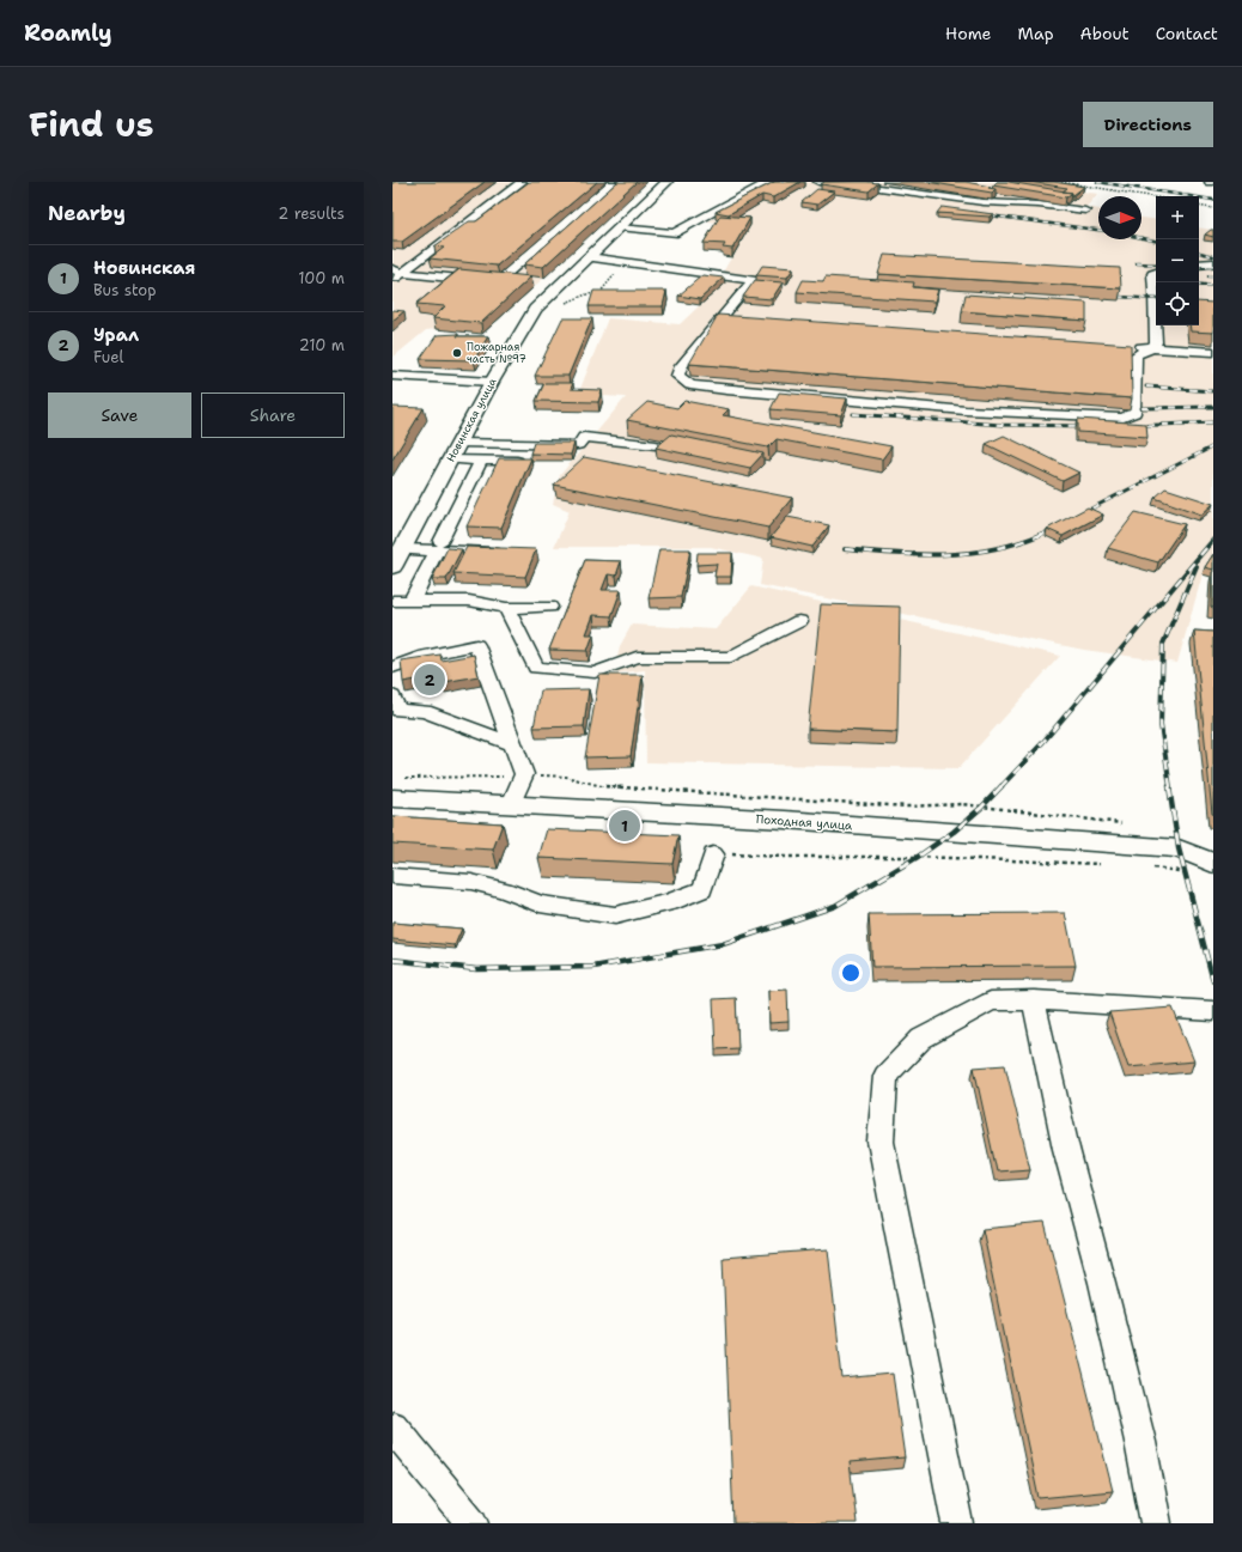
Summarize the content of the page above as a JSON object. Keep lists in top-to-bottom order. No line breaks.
{"streets":{"main road":["Новинская улица","Походная улица"]},"places":["Пожарная часть №97"],"north":"right","page":{"header":"Roamly","nav":["Home","Map","About","Contact"],"title":"Find us","buttons":["Directions",["Save","Share"]],"heading":["Nearby","2 results"],"map_buttons":["+","−"],"list":[{"mark":"1","name":"Новинская","note":"Bus stop","value":"100 m"},{"mark":"2","name":"Урал","note":"Fuel","value":"210 m"}],"pins":["2","1"]}}
